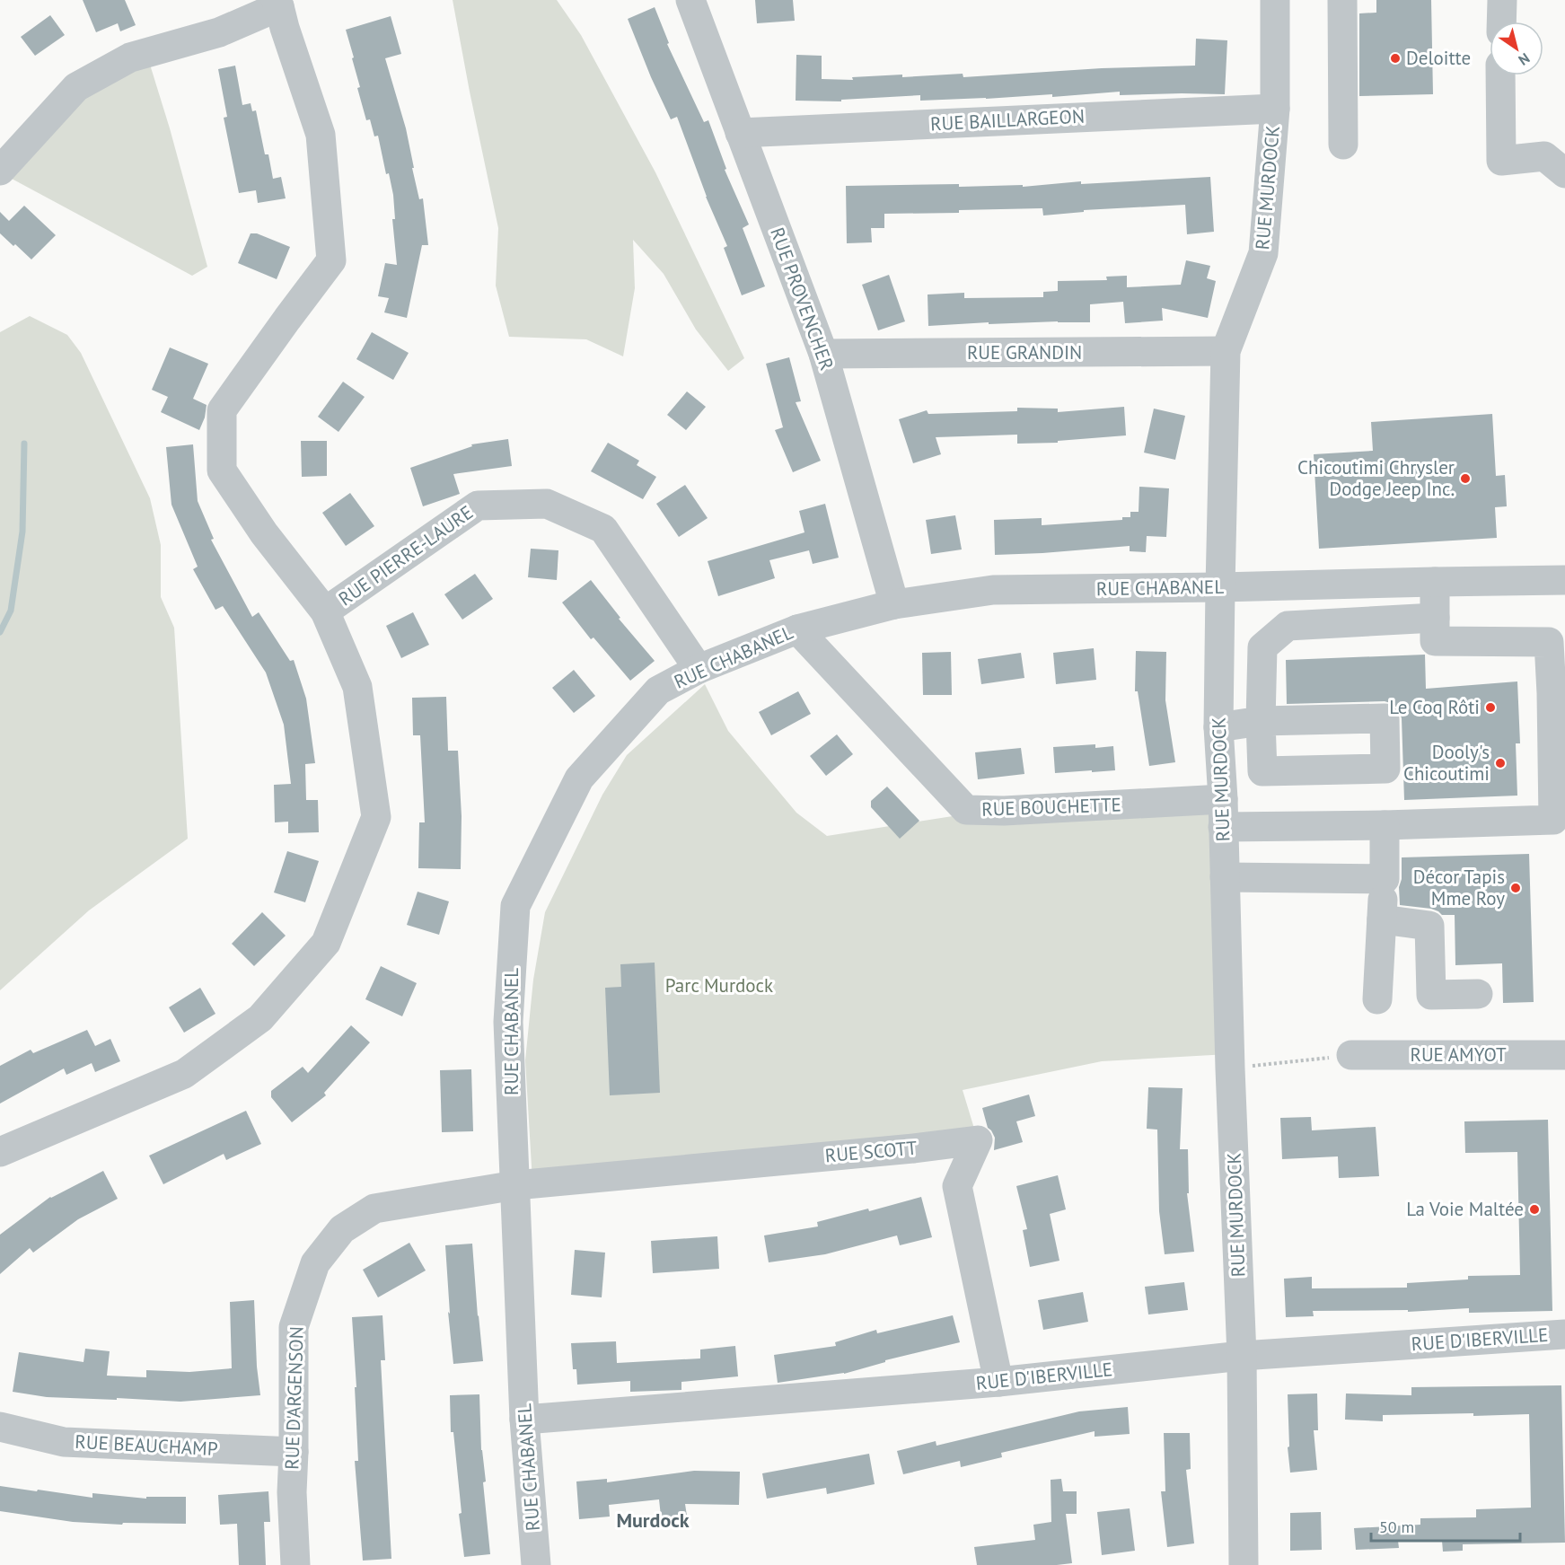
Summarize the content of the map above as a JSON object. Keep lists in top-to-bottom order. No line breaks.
{"streets":{"street":["RUE BAILLARGEON","RUE MURDOCK","RUE PROVENCHER","RUE GRANDIN","RUE PIERRE-LAURE","RUE CHABANEL","RUE BOUCHETTE","RUE AMYOT","RUE SCOTT","RUE D'IBERVILLE","RUE D'ARGENSON","RUE BEAUCHAMP"]},"crossings":[["RUE BAILLARGEON","RUE MURDOCK"],["RUE BAILLARGEON","RUE PROVENCHER"],["RUE MURDOCK","RUE GRANDIN"],["RUE MURDOCK","RUE CHABANEL"],["RUE MURDOCK","RUE BOUCHETTE"],["RUE MURDOCK","RUE D'IBERVILLE"],["RUE PROVENCHER","RUE GRANDIN"],["RUE PROVENCHER","RUE CHABANEL"],["RUE PIERRE-LAURE","RUE CHABANEL"],["RUE CHABANEL","RUE BOUCHETTE"],["RUE CHABANEL","RUE SCOTT"],["RUE CHABANEL","RUE D'IBERVILLE"],["RUE CHABANEL","RUE D'ARGENSON"],["RUE SCOTT","RUE D'IBERVILLE"],["RUE SCOTT","RUE D'ARGENSON"],["RUE D'ARGENSON","RUE BEAUCHAMP"]],"districts":["Murdock"],"parks":["Parc Murdock"],"places":["Deloitte","Chicoutimi Chrysler Dodge Jeep Inc.","Le Coq Rôti","Dooly's Chicoutimi","Décor Tapis Mme Roy","La Voie Maltée"],"scale_bar":"50 m","north":"bottom right"}
